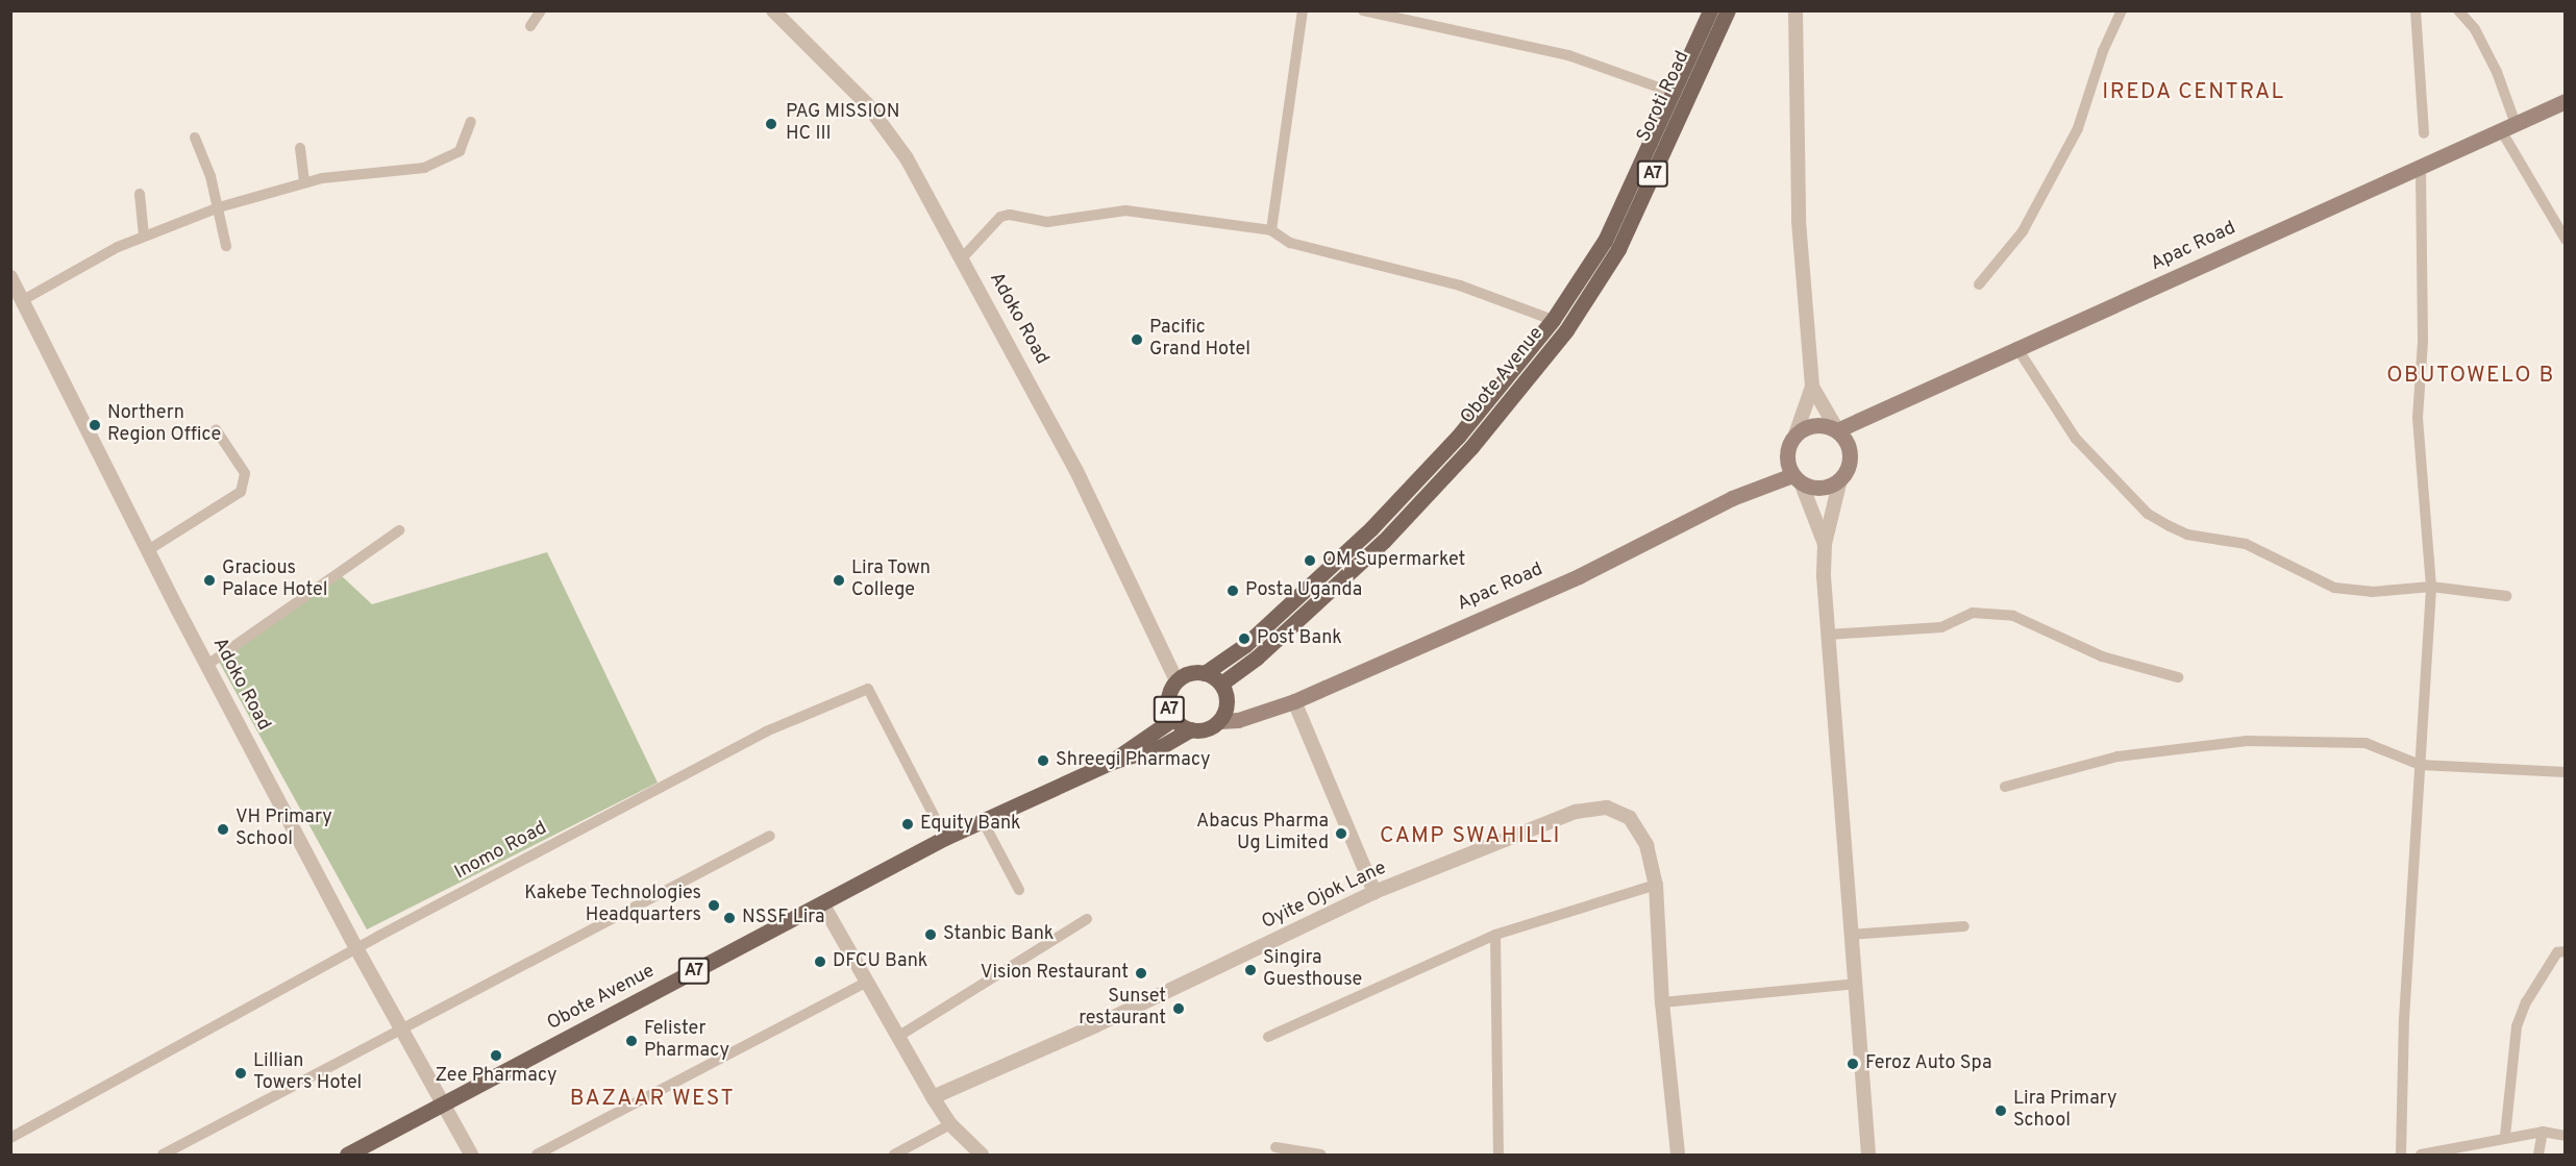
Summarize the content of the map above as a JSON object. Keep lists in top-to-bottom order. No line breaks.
{"streets":{"main road":["Soroti Road","A7","Apac Road","Obote Avenue"],"street":["Adoko Road","Inomo Road","Oyite Ojok Lane"]},"crossings":[["Soroti Road","Obote Avenue"],["A7","Apac Road"],["A7","Adoko Road"],["A7","Obote Avenue"],["Apac Road","Adoko Road"],["Apac Road","Obote Avenue"],["Adoko Road","Obote Avenue"],["Adoko Road","Inomo Road"],["Obote Avenue","Inomo Road"]],"districts":["IREDA CENTRAL","OBUTOWELO B","CAMP SWAHILLI","BAZAAR WEST"],"places":["PAG MISSION HC III","Pacific Grand Hotel","Northern Region Office","OM Supermarket","Gracious Palace Hotel","Lira Town College","Posta Uganda","Post Bank","Shreegi Pharmacy","Equity Bank","VH Primary School","Abacus Pharma Ug Limited","Kakebe Technologies Headquarters","NSSF Lira","Stanbic Bank","DFCU Bank","Singira Guesthouse","Vision Restaurant","Sunset restaurant","Felister Pharmacy","Zee Pharmacy","Feroz Auto Spa","Lillian Towers Hotel","Lira Primary School"]}
